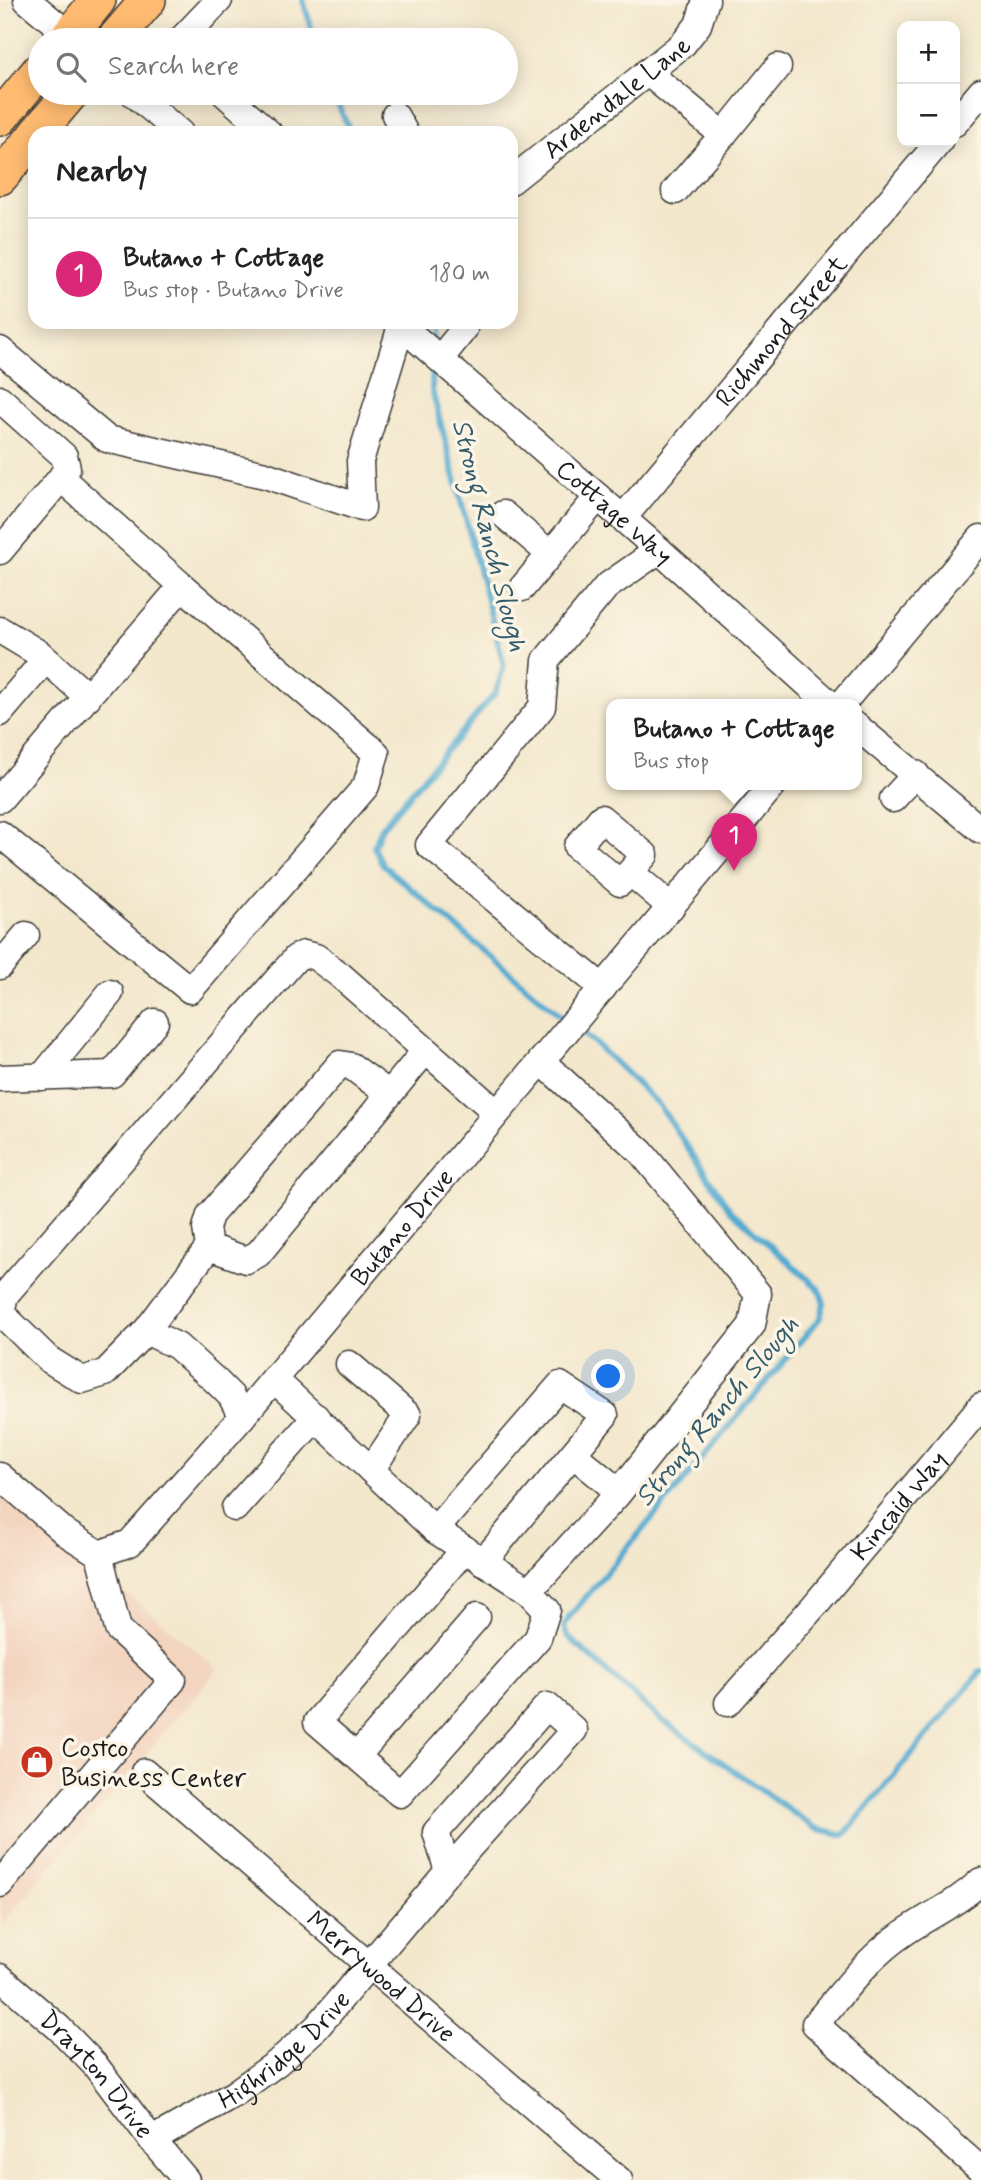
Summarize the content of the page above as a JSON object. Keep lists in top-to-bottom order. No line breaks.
{"streets":{"street":["Ardendale Lane","Richmond Street","Cottage Way","Butano Drive","Kincaid Way","Merrywood Drive","Highridge Drive","Drayton Drive"]},"crossings":[["Richmond Street","Cottage Way"],["Merrywood Drive","Highridge Drive"],["Highridge Drive","Drayton Drive"]],"water":["Strong Ranch Slough"],"places":{"shop":["Costco Business Center"]},"page":{"map_buttons":["+","−"],"search":"Search here","heading":"Nearby","list":[{"mark":"1","name":"Butano + Cottage","note":"Bus stop · Butano Drive","value":"180 m"}],"popup":["Butano + Cottage","Bus stop"],"pins":"1"}}
